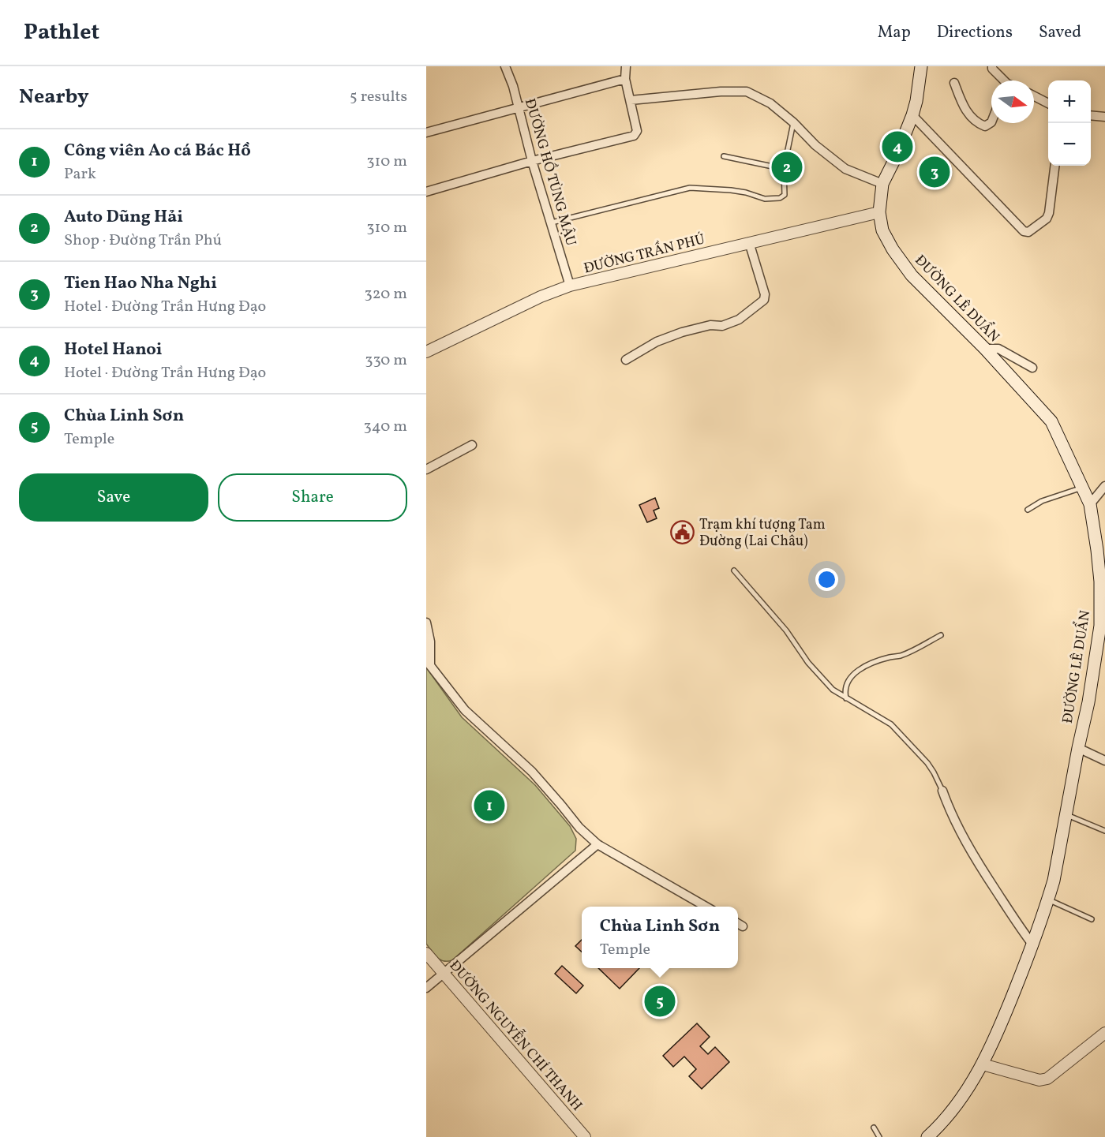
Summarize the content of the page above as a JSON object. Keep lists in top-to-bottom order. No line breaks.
{"streets":{"main road":["ĐƯỜNG LÊ DUẨN"],"street":["ĐƯỜNG HỒ TÙNG MẬU","ĐƯỜNG TRẦN PHÚ","ĐƯỜNG NGUYỄN CHÍ THANH"]},"crossings":[["ĐƯỜNG HỒ TÙNG MẬU","ĐƯỜNG TRẦN PHÚ"],["ĐƯỜNG TRẦN PHÚ","ĐƯỜNG LÊ DUẨN"]],"places":{"public building":["Trạm khí tượng Tam Đường (Lai Châu)"]},"north":"right","page":{"header":"Pathlet","nav":["Map","Directions","Saved"],"heading":["Nearby","5 results"],"map_buttons":["+","−"],"list":[{"mark":"1","name":"Công viên Ao cá Bác Hồ","note":"Park","value":"310 m"},{"mark":"2","name":"Auto Dũng Hải","note":"Shop · Đường Trần Phú","value":"310 m"},{"mark":"3","name":"Tien Hao Nha Nghi","note":"Hotel · Đường Trần Hưng Đạo","value":"320 m"},{"mark":"4","name":"Hotel Hanoi","note":"Hotel · Đường Trần Hưng Đạo","value":"330 m"},{"mark":"5","name":"Chùa Linh Sơn","note":"Temple","value":"340 m"}],"pins":["4","2","3","1","5"],"buttons":["Save","Share"],"popup":["Chùa Linh Sơn","Temple"]}}
